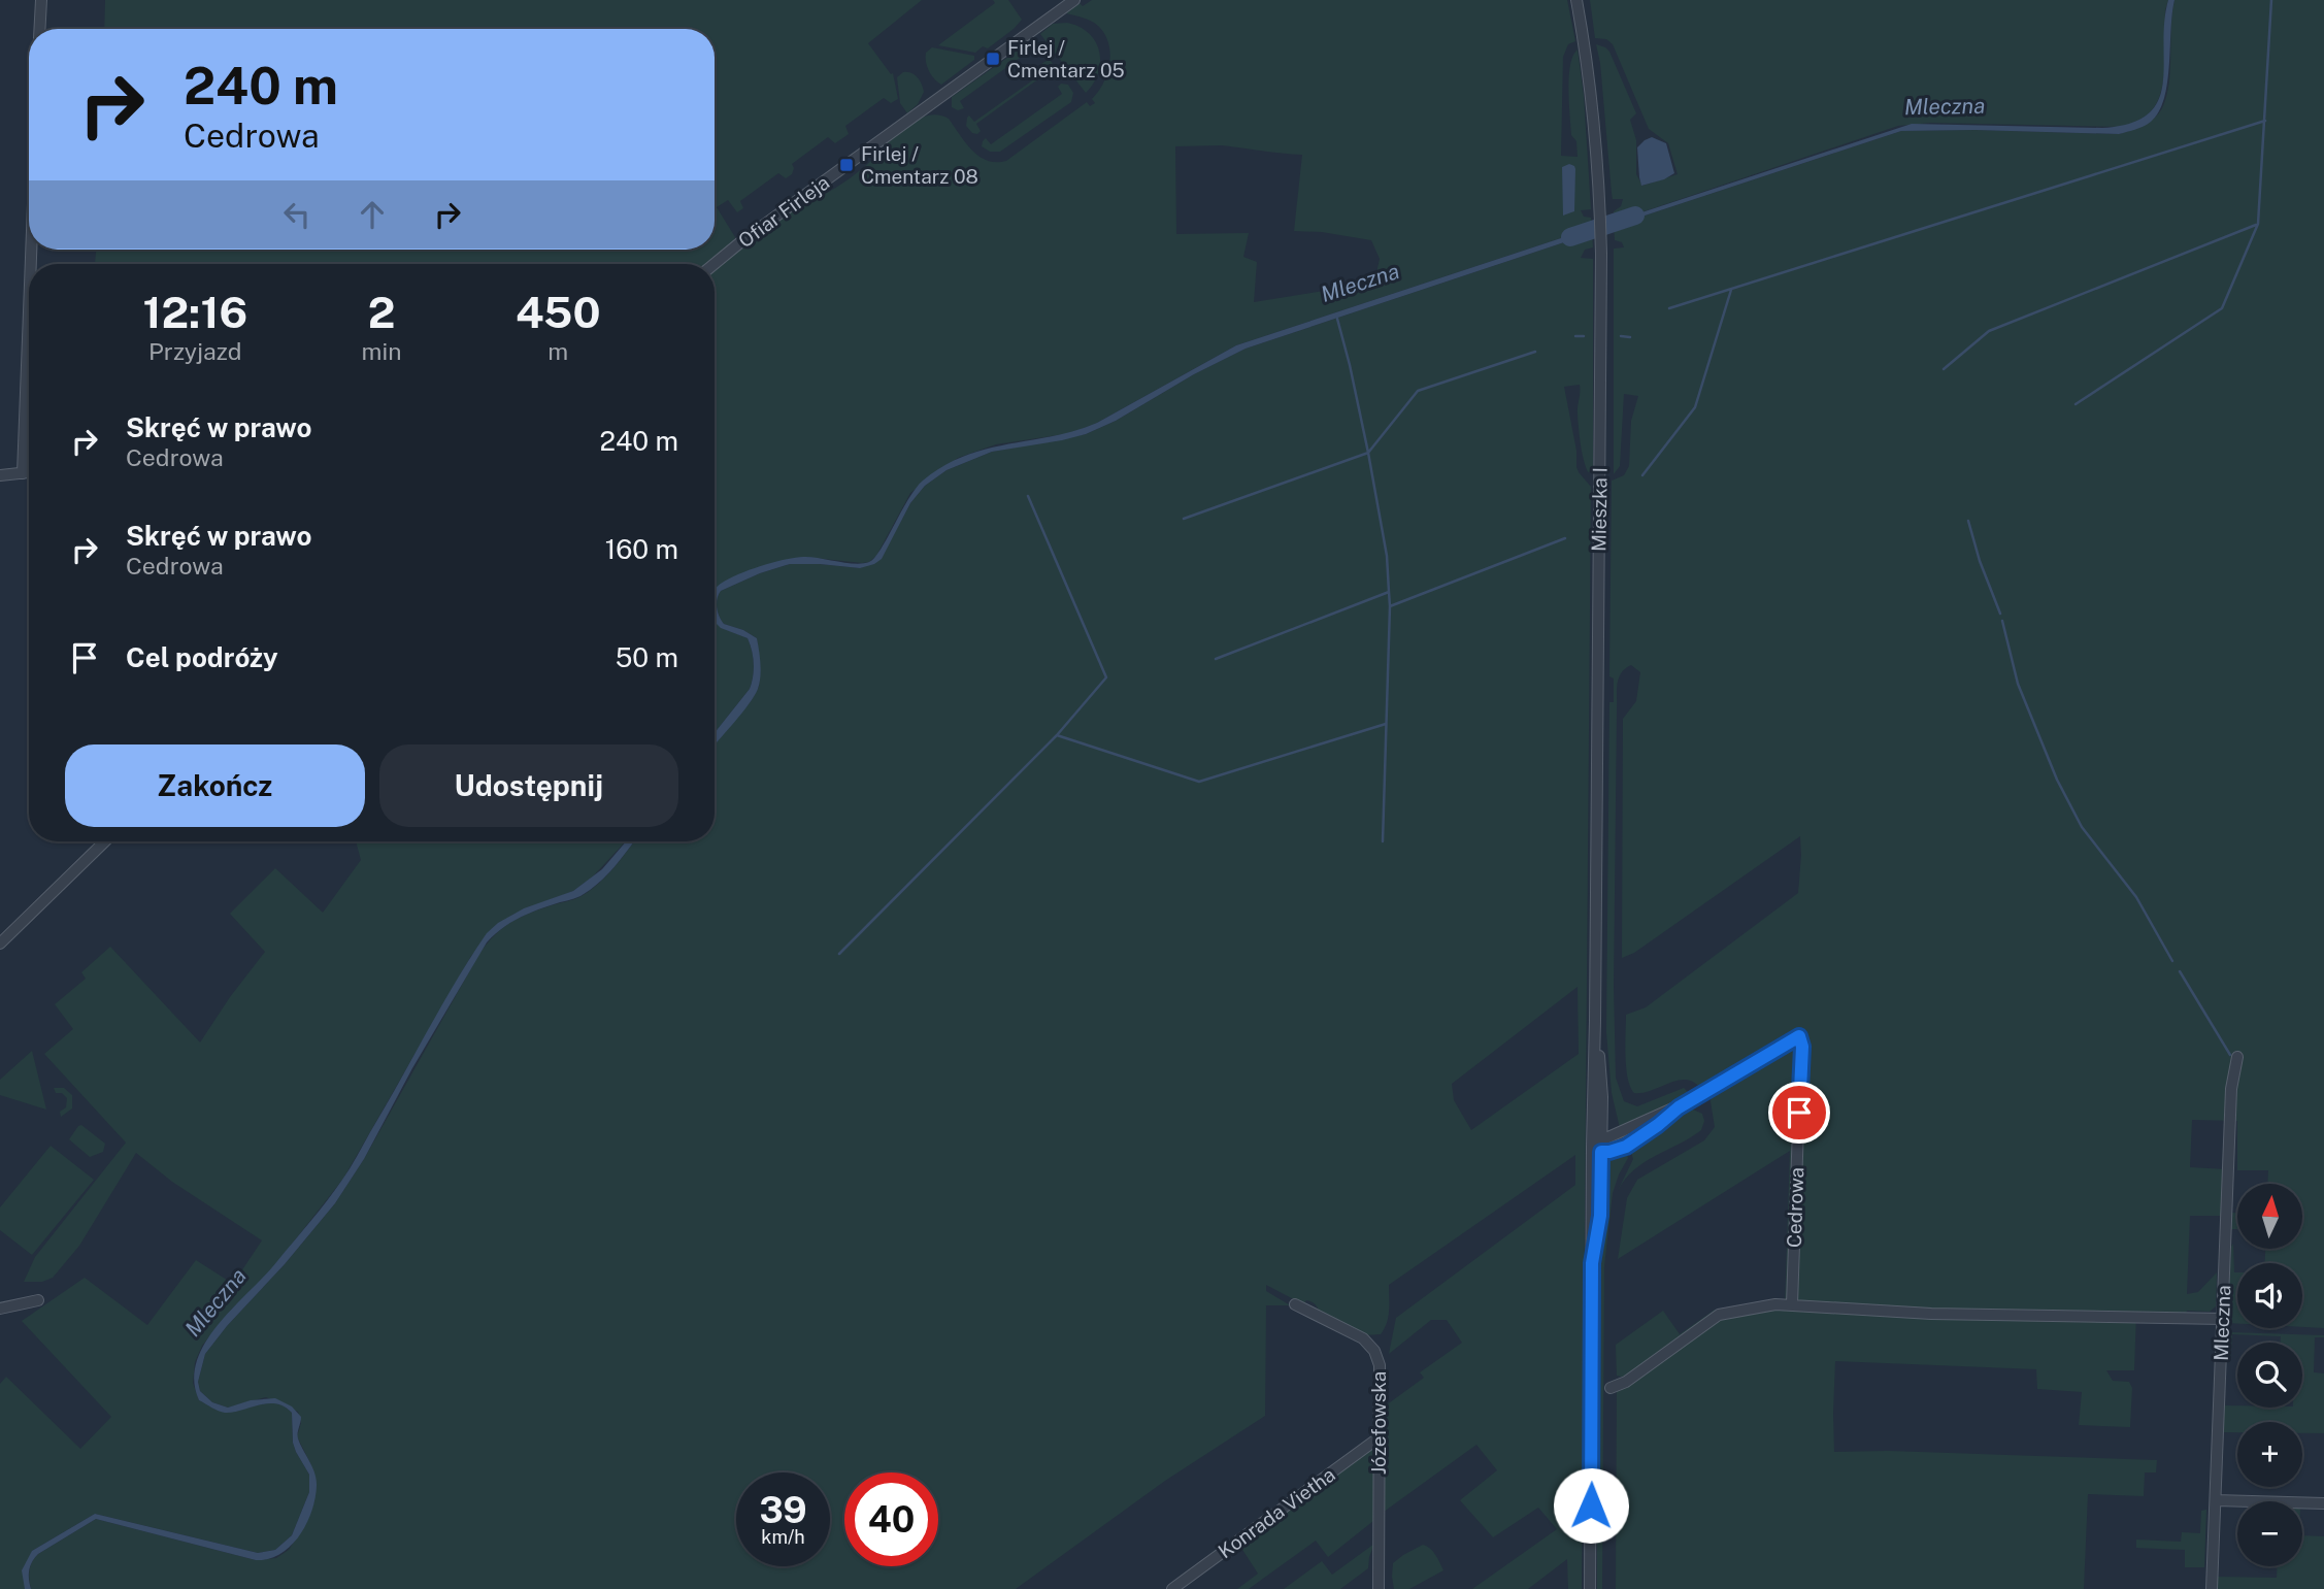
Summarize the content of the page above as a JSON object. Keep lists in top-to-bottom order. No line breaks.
{"streets":{"street":["Ofiar Firleja","Mieszka I","Cedrowa","Mleczna","Józefowska","Konrada Vietha"]},"crossings":[["Mieszka I","Cedrowa"],["Józefowska","Konrada Vietha"]],"water":["Mleczna"],"places":{"transit":["Firlej / Cmentarz 05","Firlej / Cmentarz 08"]},"north":"top","page":{"turn":["240 m","Cedrowa"],"eta":["12:16","Przyjazd","2","min","450","m"],"list":[{"name":"Skręć w prawo","note":"Cedrowa","value":"240 m"},{"name":"Skręć w prawo","note":"Cedrowa","value":"160 m"},{"name":"Cel podróży","value":"50 m"}],"buttons":["Zakończ","Udostępnij"],"map_buttons":["+","−"],"speed":"39 km/h","limit":"40"}}
